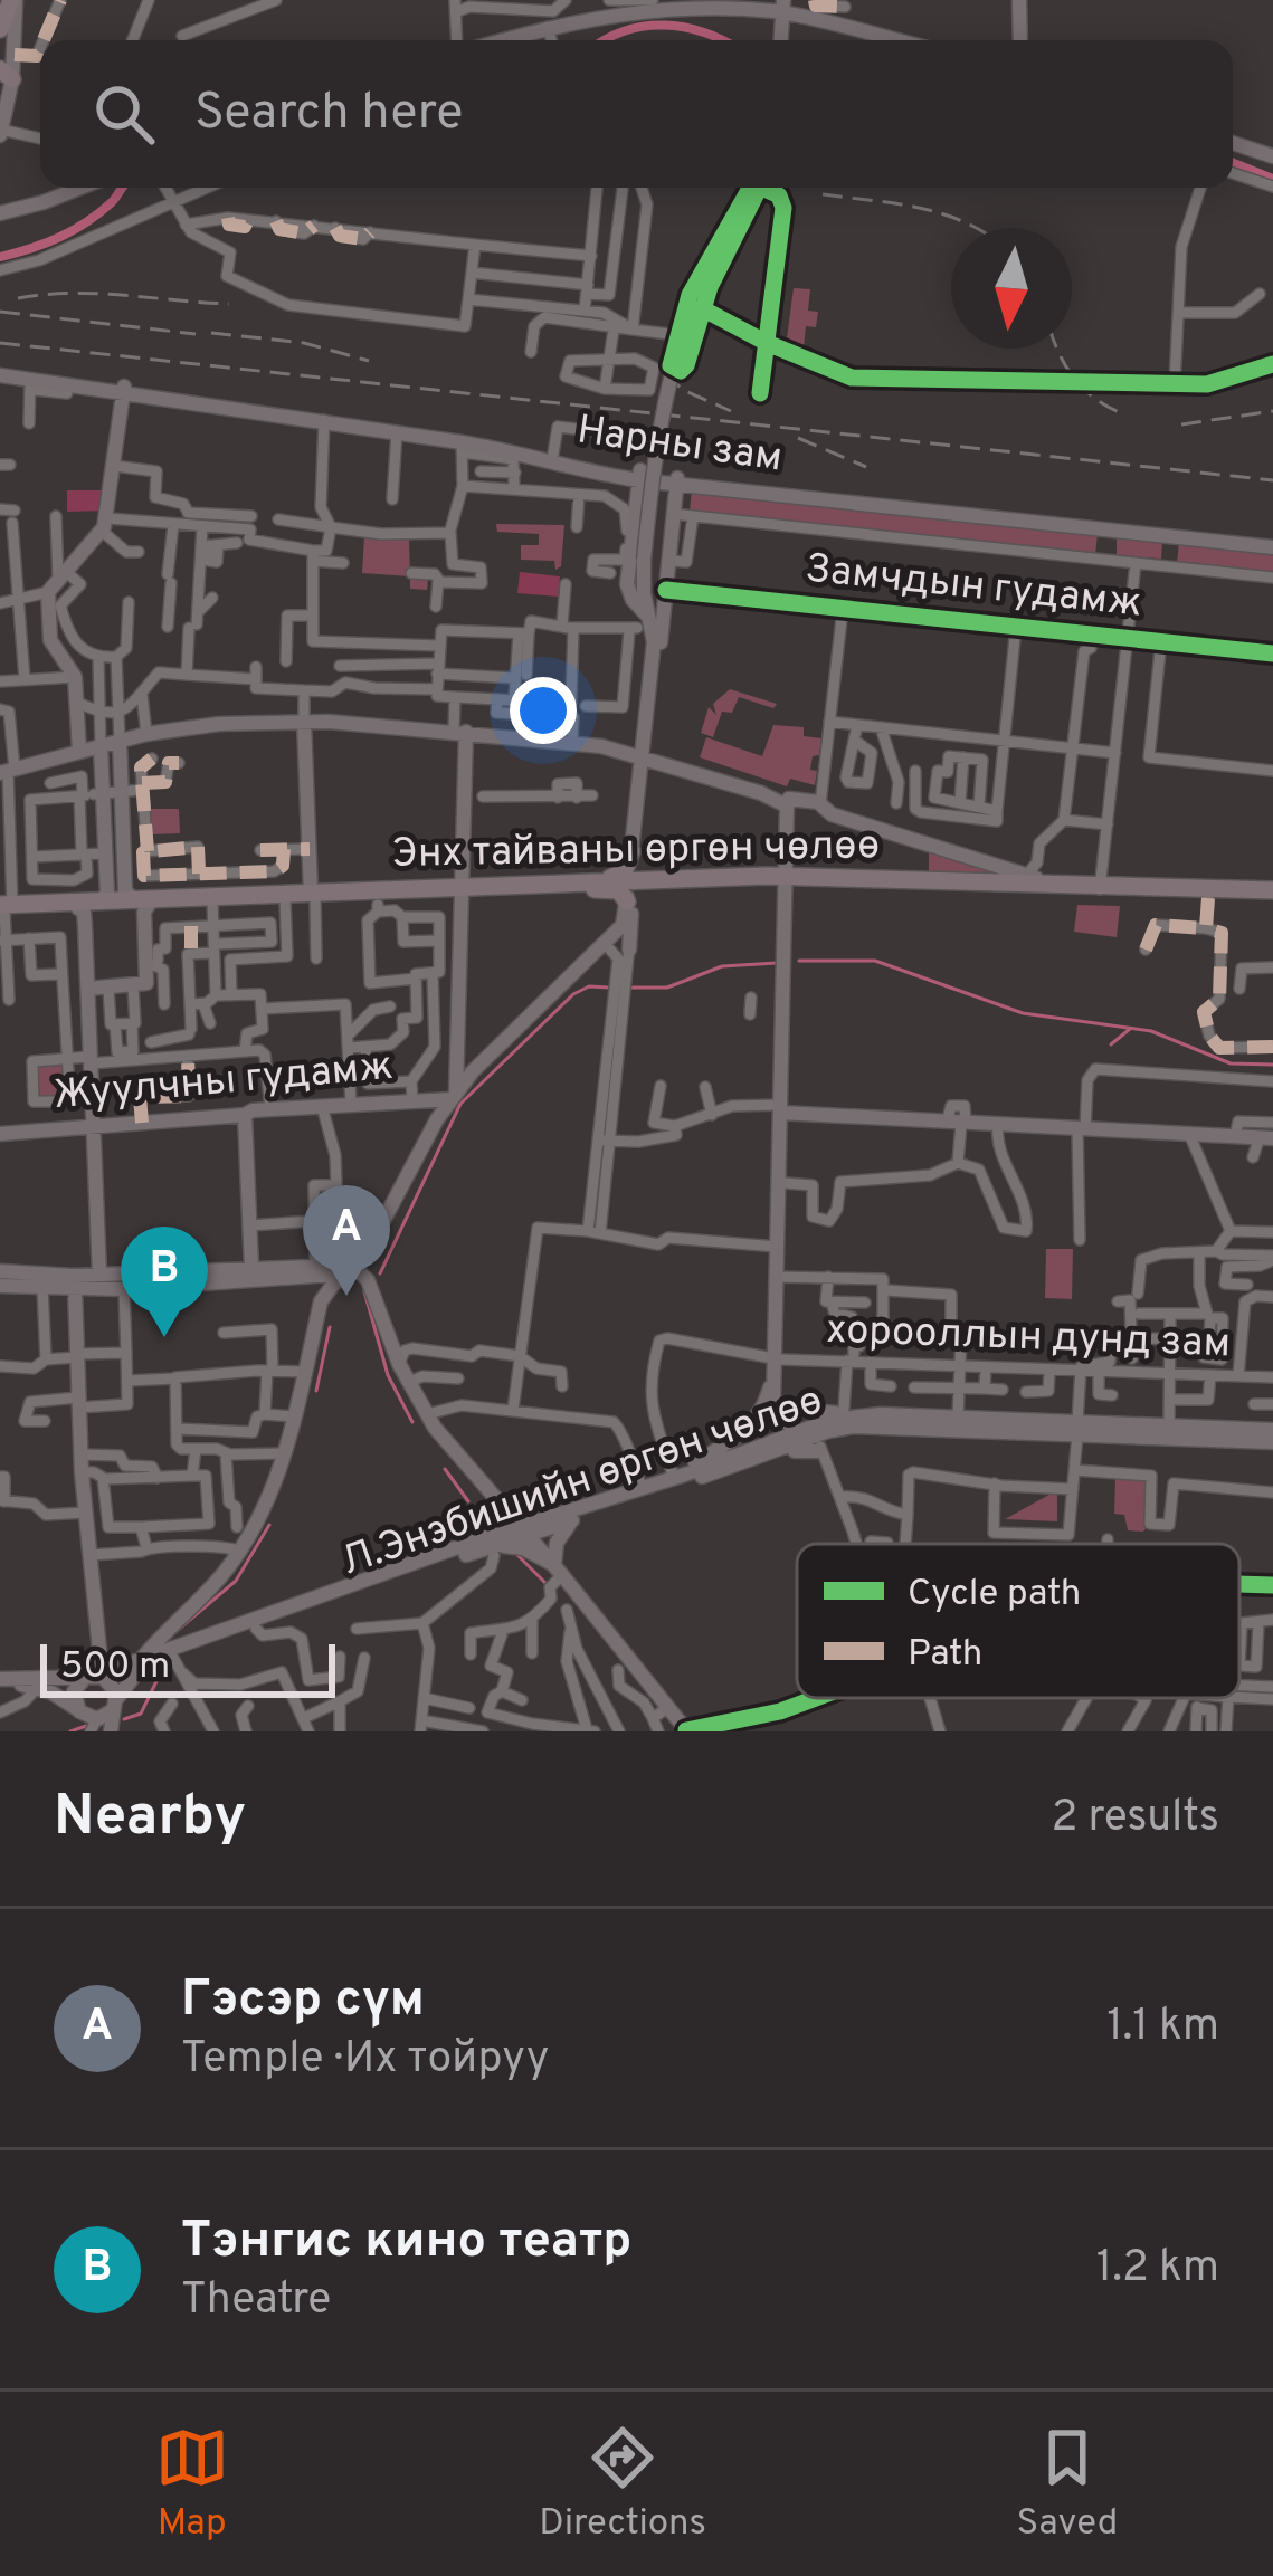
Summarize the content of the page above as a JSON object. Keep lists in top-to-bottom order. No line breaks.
{"streets":{"highway":["Энх тайваны өргөн чөлөө"],"main road":["Нарны зам","Жуулчны гудамж","Л.Энэбишийн өргөн чөлөө"],"street":["Замчдын гудамж","хорооллын дунд зам"]},"crossings":[["хорооллын дунд зам","Л.Энэбишийн өргөн чөлөө"]],"legend":["Cycle path","Path"],"scale_bar":"500 m","north":"bottom","page":{"search":"Search here","pins":["A","B"],"scale":"500 m","heading":["Nearby","2 results"],"list":[{"mark":"A","name":"Гэсэр сүм","note":"Temple · Их тойруу","value":"1.1 km"},{"mark":"B","name":"Тэнгис кино театр","note":"Theatre","value":"1.2 km"}],"nav":["Map","Directions","Saved"]}}
